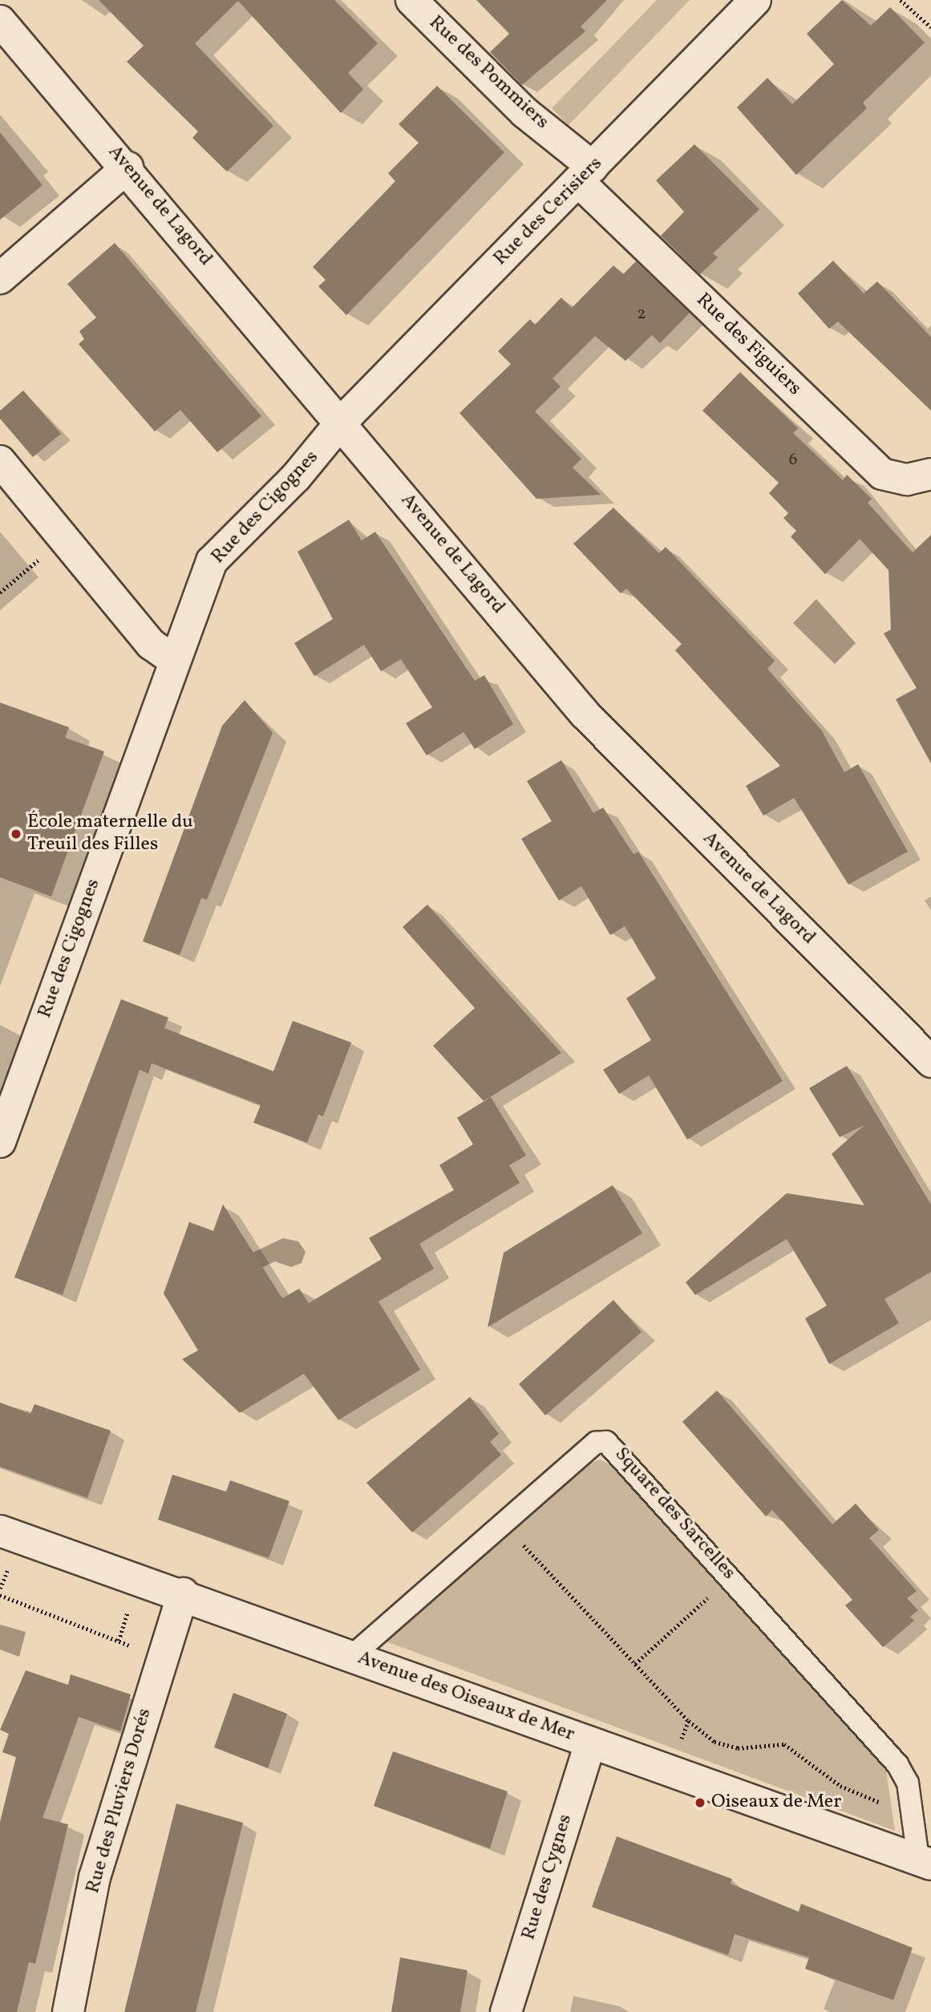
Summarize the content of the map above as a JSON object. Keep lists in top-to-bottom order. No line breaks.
{"streets":{"street":["Rue des Pommiers","Avenue de Lagord","Rue des Cerisiers","Rue des Figuiers","Rue des Cigognes","Avenue des Oiseaux de Mer","Rue des Pluviers Dorés","Rue des Cygnes"],"lane":["Square des Sarcelles"]},"crossings":[["Rue des Pommiers","Rue des Cerisiers"],["Rue des Pommiers","Rue des Figuiers"],["Avenue de Lagord","Rue des Cerisiers"],["Avenue de Lagord","Rue des Cigognes"],["Rue des Cerisiers","Rue des Figuiers"],["Rue des Cerisiers","Rue des Cigognes"],["Square des Sarcelles","Avenue des Oiseaux de Mer"],["Avenue des Oiseaux de Mer","Rue des Pluviers Dorés"],["Avenue des Oiseaux de Mer","Rue des Cygnes"]],"places":["École maternelle du Treuil des Filles","Oiseaux de Mer"],"house_numbers":["2","6"]}
